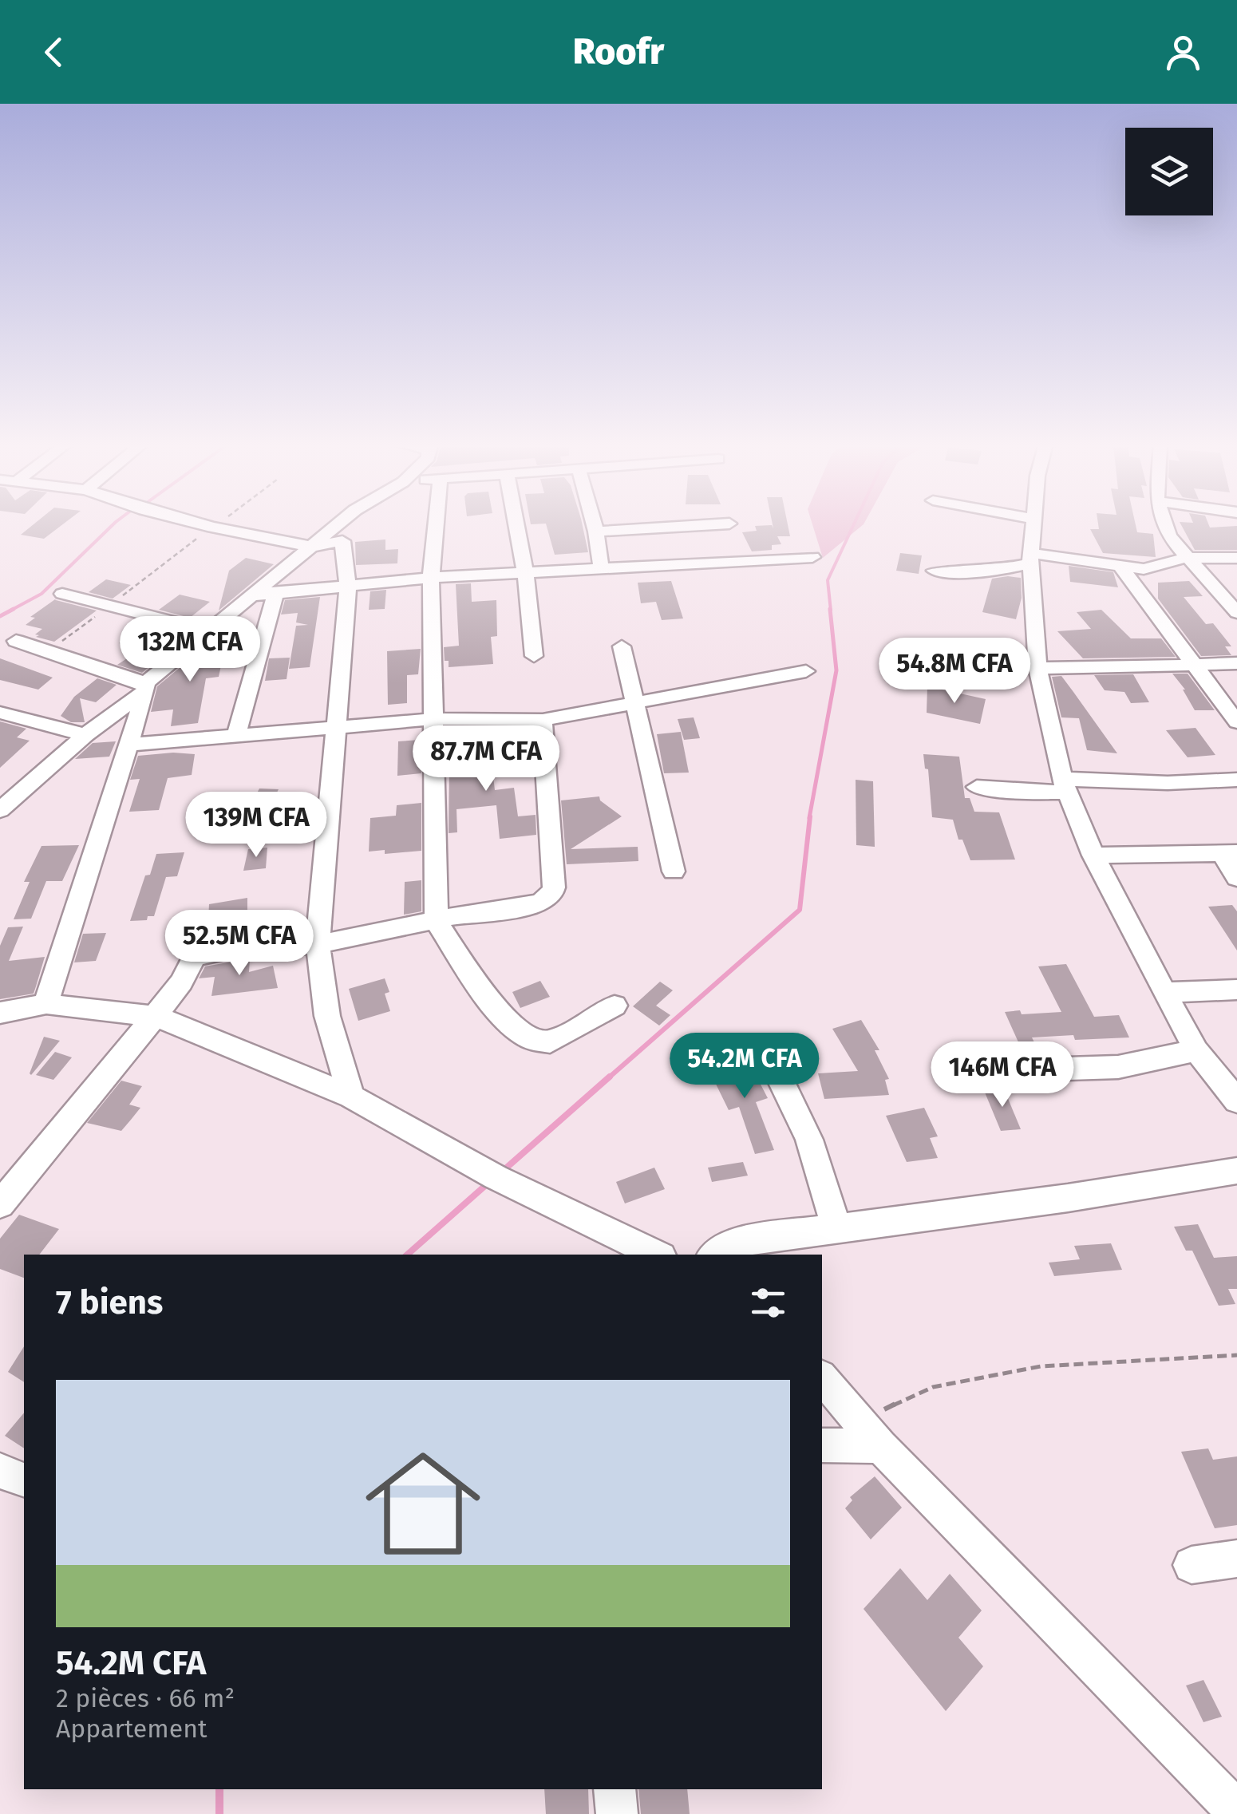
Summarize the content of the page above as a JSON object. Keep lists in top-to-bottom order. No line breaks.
{"page":{"header":"Roofr","price":["132M CFA","54.8M CFA","87.7M CFA","139M CFA","52.5M CFA","54.2M CFA","146M CFA"],"heading":"7 biens","list":[{"name":"54.2M CFA","note":"2 pièces · 66 m² · Appartement"}]}}
